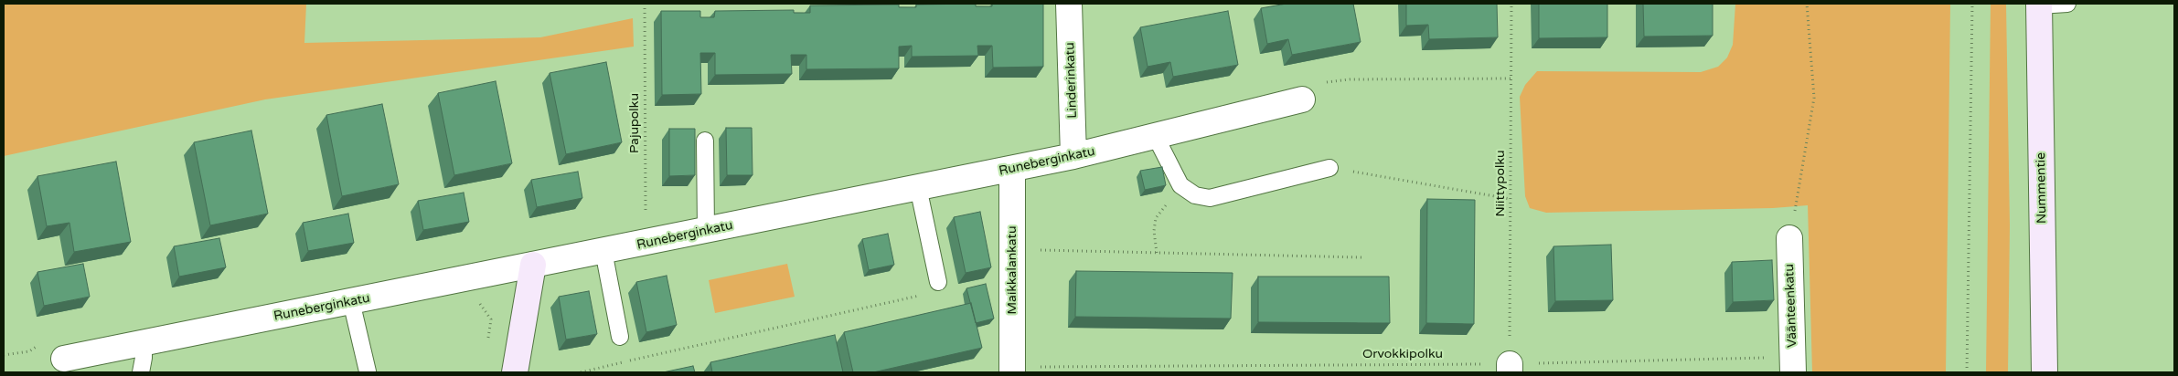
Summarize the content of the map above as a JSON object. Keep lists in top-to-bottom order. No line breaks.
{"streets":{"street":["Linderinkatu","Runeberginkatu","Nummentie","Maikkalankatu","Väänteenkatu"],"path":["Pajupolku","Niittypolku","Orvokkipolku"]},"crossings":[["Linderinkatu","Runeberginkatu"],["Pajupolku","Runeberginkatu"],["Runeberginkatu","Maikkalankatu"],["Niittypolku","Orvokkipolku"],["Maikkalankatu","Orvokkipolku"],["Väänteenkatu","Orvokkipolku"]]}
